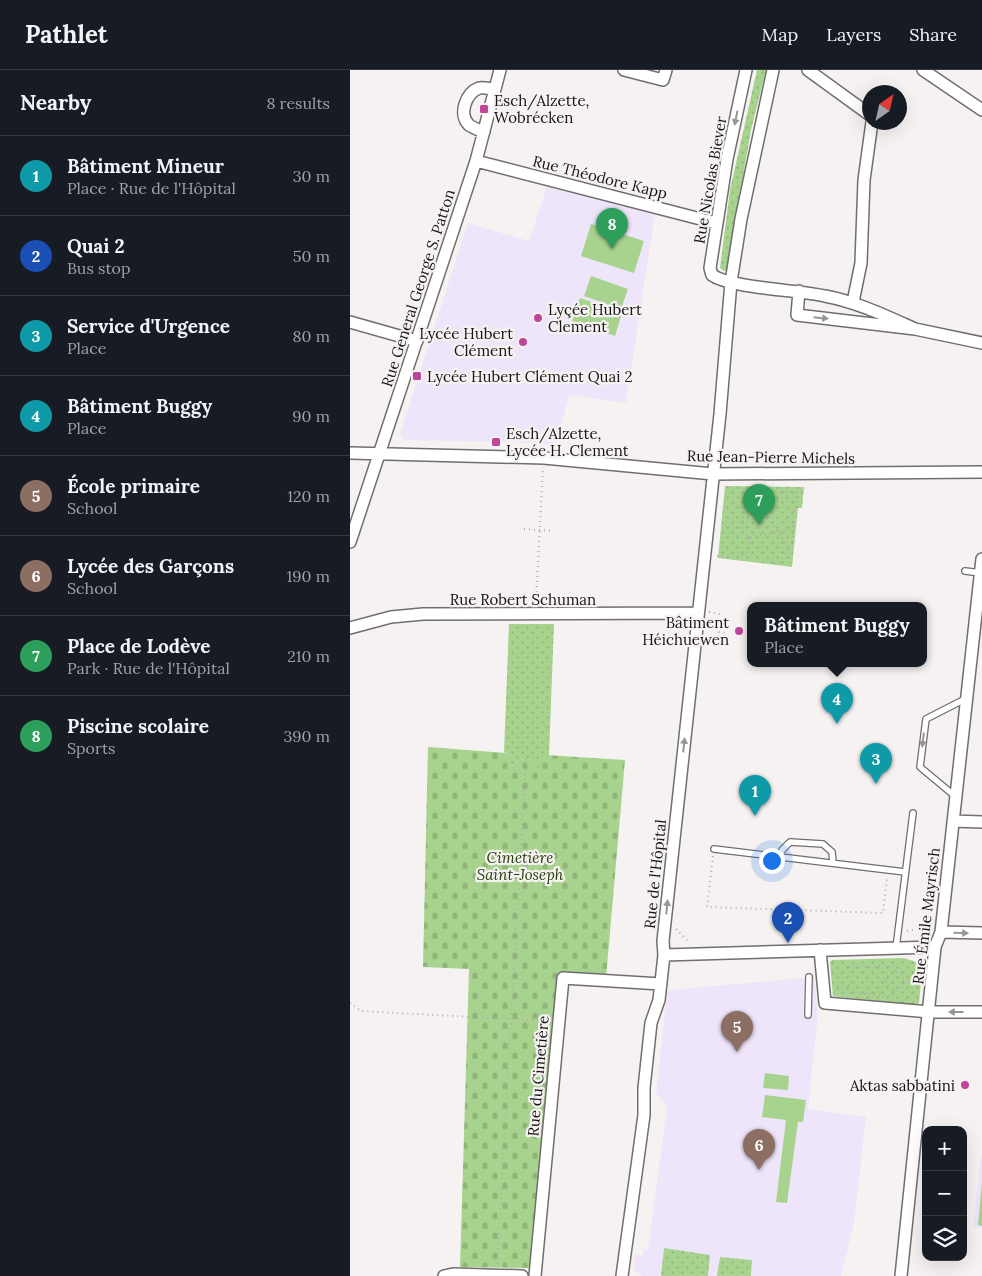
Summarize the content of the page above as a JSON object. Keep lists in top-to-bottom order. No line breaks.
{"streets":{"street":["Rue Théodore Kapp","Rue Nicolas Biever","Rue General George S. Patton","Rue Jean-Pierre Michels","Rue Robert Schuman","Rue de l'Hôpital","Rue Émile Mayrisch","Rue du Cimetière"]},"crossings":[["Rue Théodore Kapp","Rue Nicolas Biever"],["Rue Théodore Kapp","Rue General George S. Patton"],["Rue General George S. Patton","Rue Jean-Pierre Michels"],["Rue Jean-Pierre Michels","Rue de l'Hôpital"],["Rue Robert Schuman","Rue de l'Hôpital"],["Rue de l'Hôpital","Rue du Cimetière"]],"one_way":["Rue de l'Hôpital"],"parks":["Cimetière Saint-Joseph"],"places":{"transit":["Esch/Alzette, Wobrécken","Lycée Hubert Clément Quai 2","Esch/Alzette, Lycée H. Clement"],"other":["Lyçée Hubert Clement","Lycée Hubert Clément","Bâtiment Héichuewen","Aktas sabbatini"]},"north":"top right","page":{"header":"Pathlet","nav":["Map","Layers","Share"],"heading":["Nearby","8 results"],"list":[{"mark":"1","name":"Bâtiment Mineur","note":"Place · Rue de l'Hôpital","value":"30 m"},{"mark":"2","name":"Quai 2","note":"Bus stop","value":"50 m"},{"mark":"3","name":"Service d'Urgence","note":"Place","value":"80 m"},{"mark":"4","name":"Bâtiment Buggy","note":"Place","value":"90 m"},{"mark":"5","name":"École primaire","note":"School","value":"120 m"},{"mark":"6","name":"Lycée des Garçons","note":"School","value":"190 m"},{"mark":"7","name":"Place de Lodève","note":"Park · Rue de l'Hôpital","value":"210 m"},{"mark":"8","name":"Piscine scolaire","note":"Sports","value":"390 m"}],"pins":["8","7","4","3","1","2","5","6"],"popup":["Bâtiment Buggy","Place"],"map_buttons":["+","−"]}}
